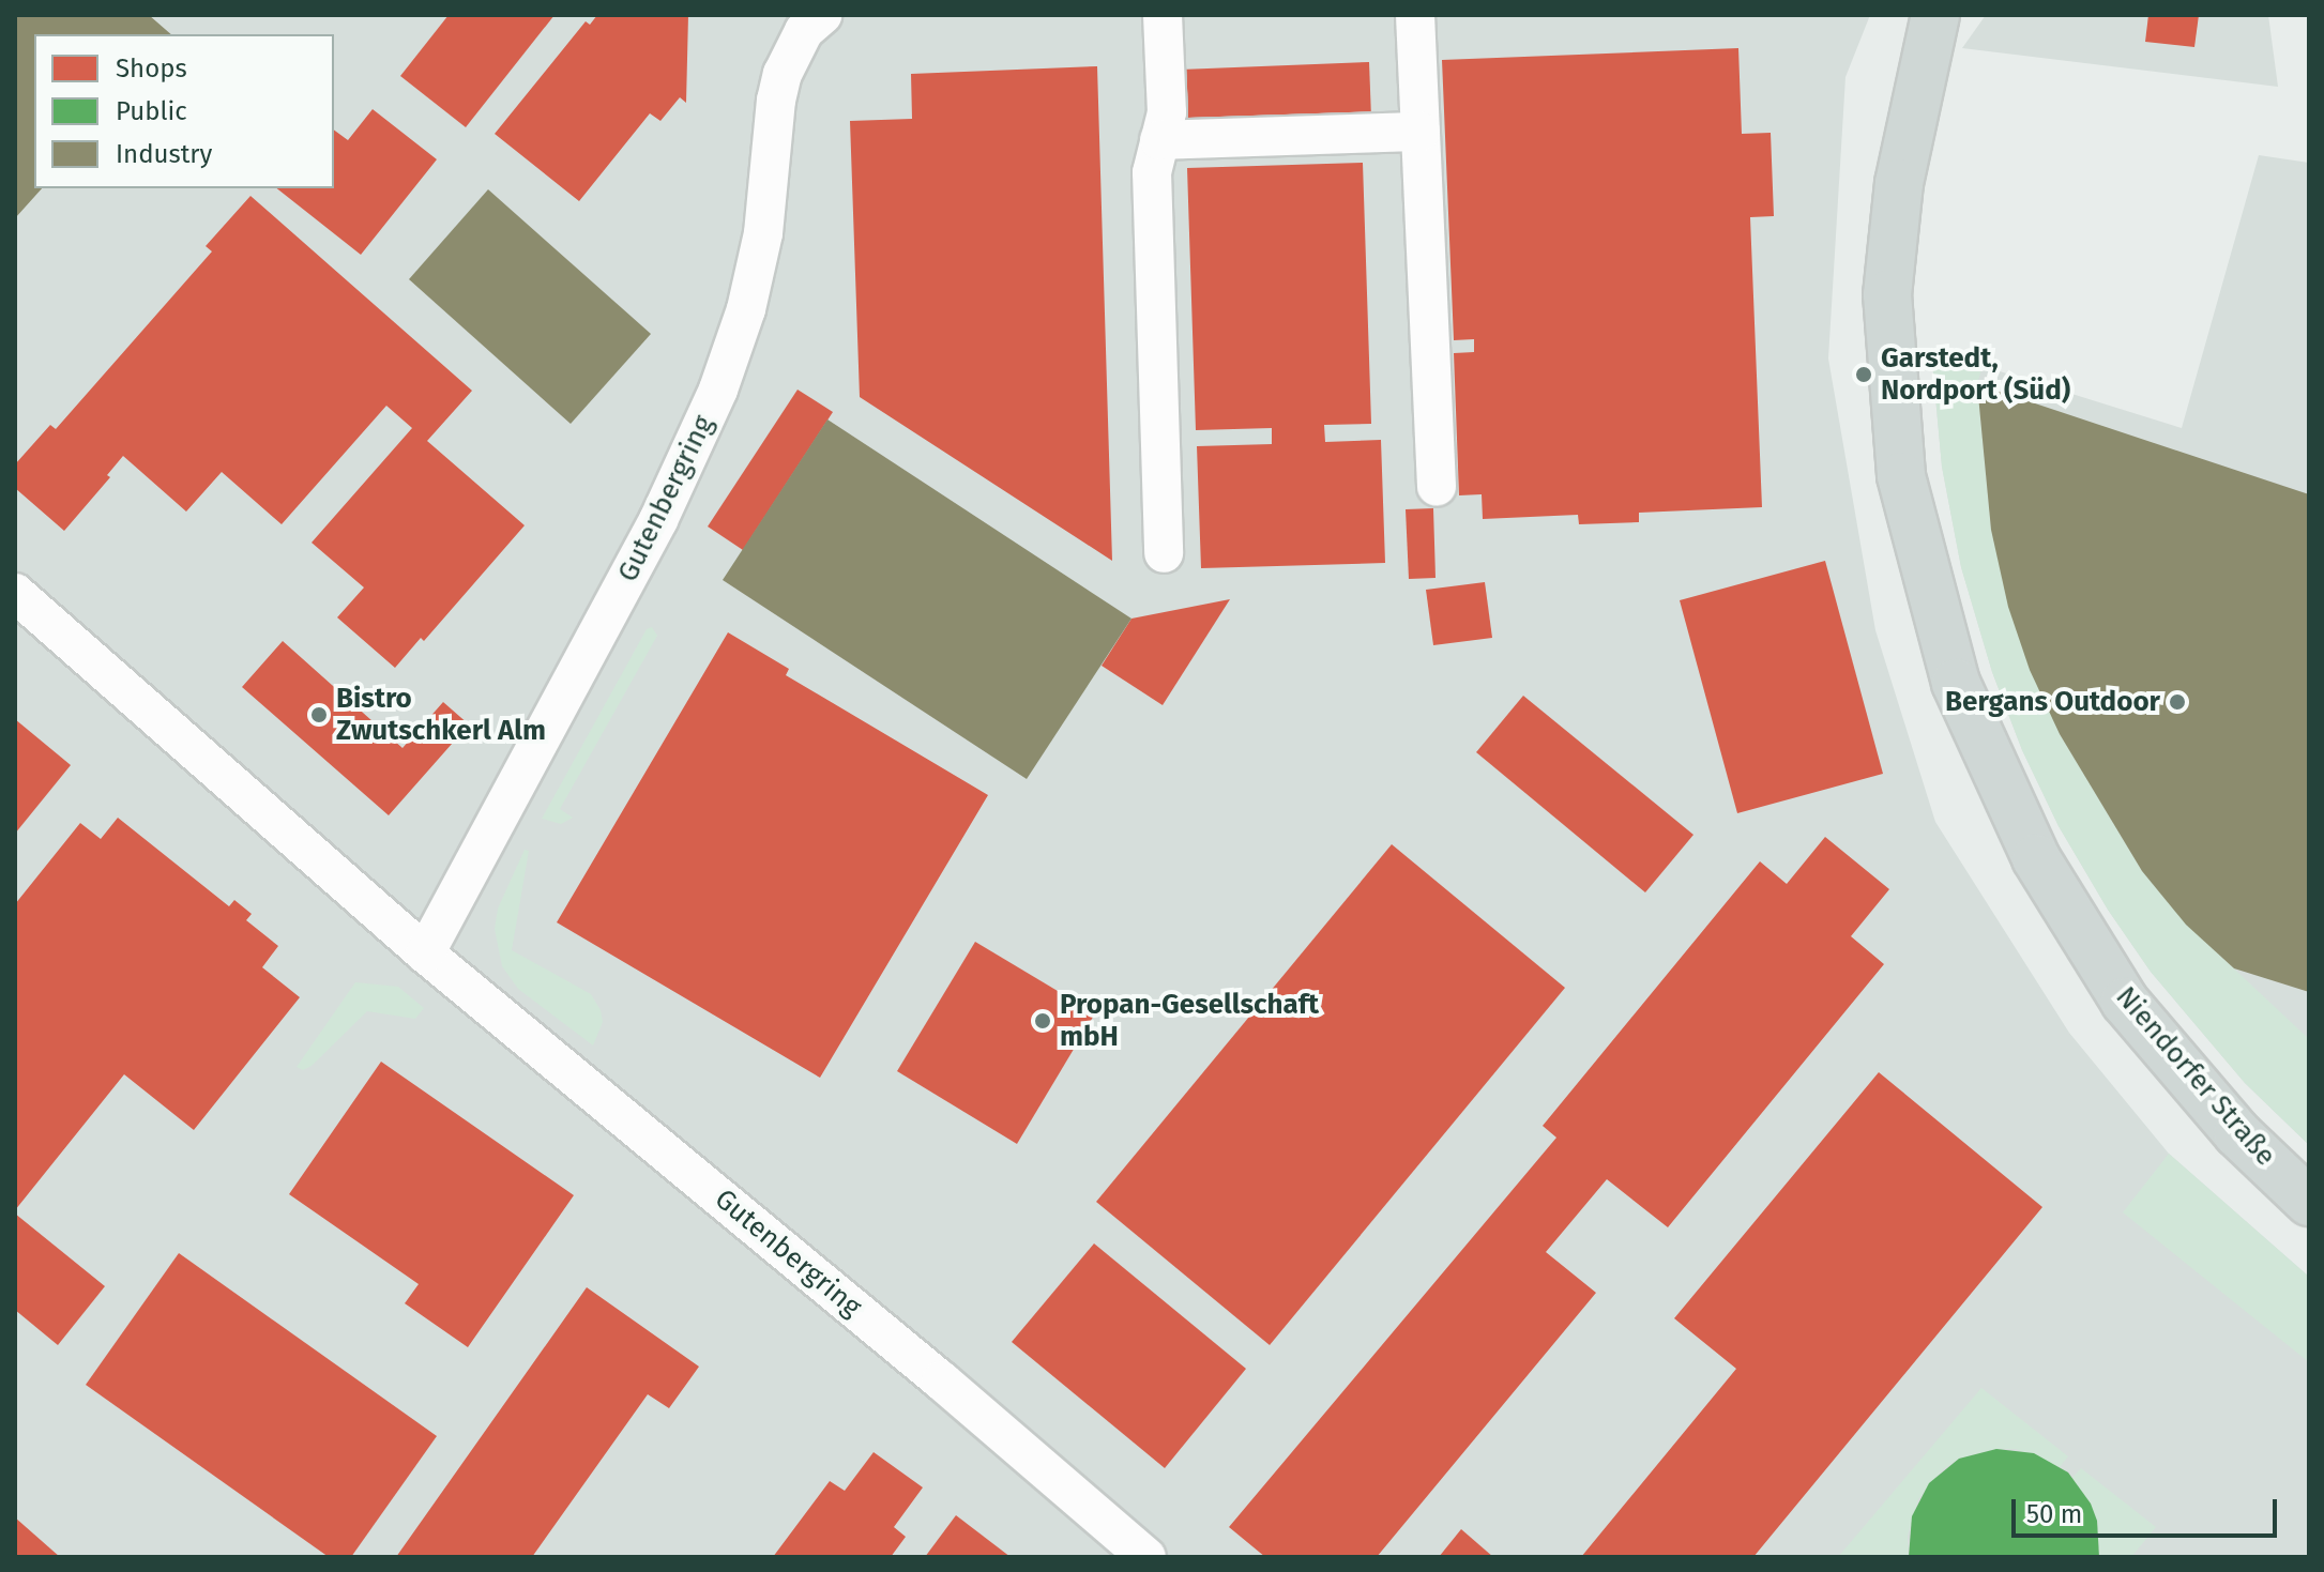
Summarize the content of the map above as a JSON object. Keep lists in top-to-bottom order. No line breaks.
{"streets":{"main road":["Niendorfer Straße"],"street":["Gutenbergring"]},"places":["Garstedt, Nordport (Süd)","Bergans Outdoor","Bistro Zwutschkerl Alm","Propan-Gesellschaft mbH"],"legend":["Shops","Public","Industry"],"scale_bar":"50 m"}
